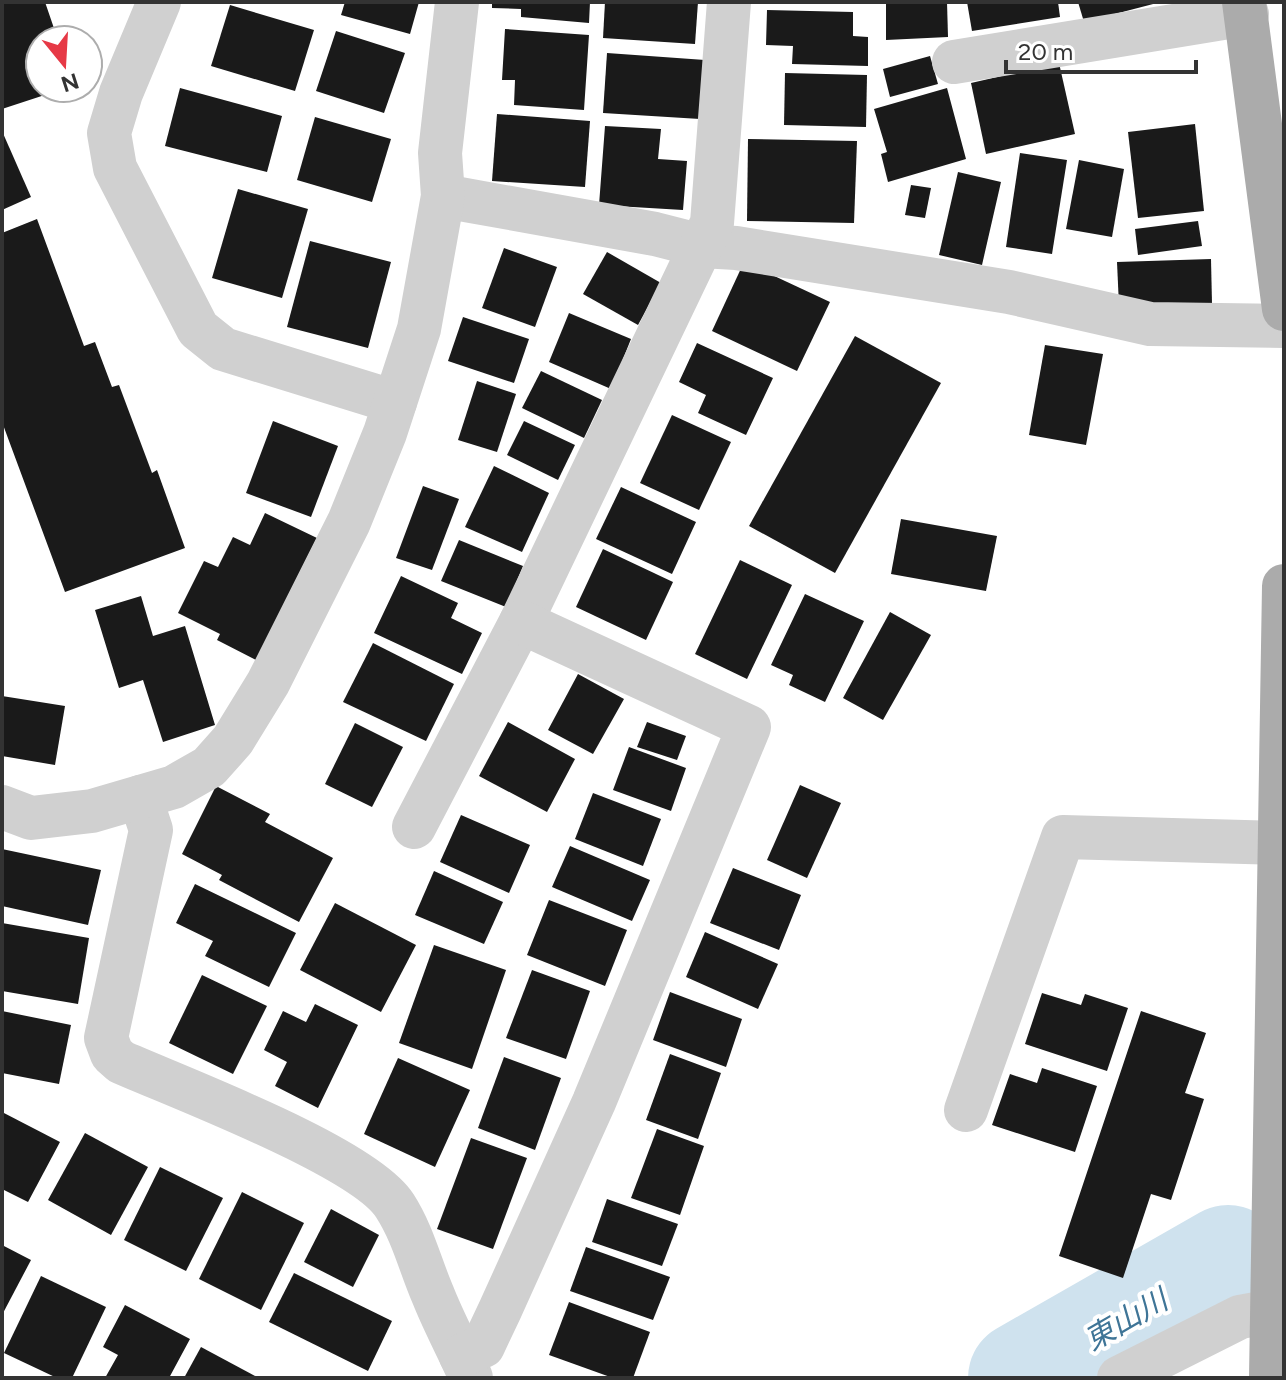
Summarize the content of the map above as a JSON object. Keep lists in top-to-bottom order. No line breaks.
{"water":["東山川"],"scale_bar":"20 m","north":"bottom"}
